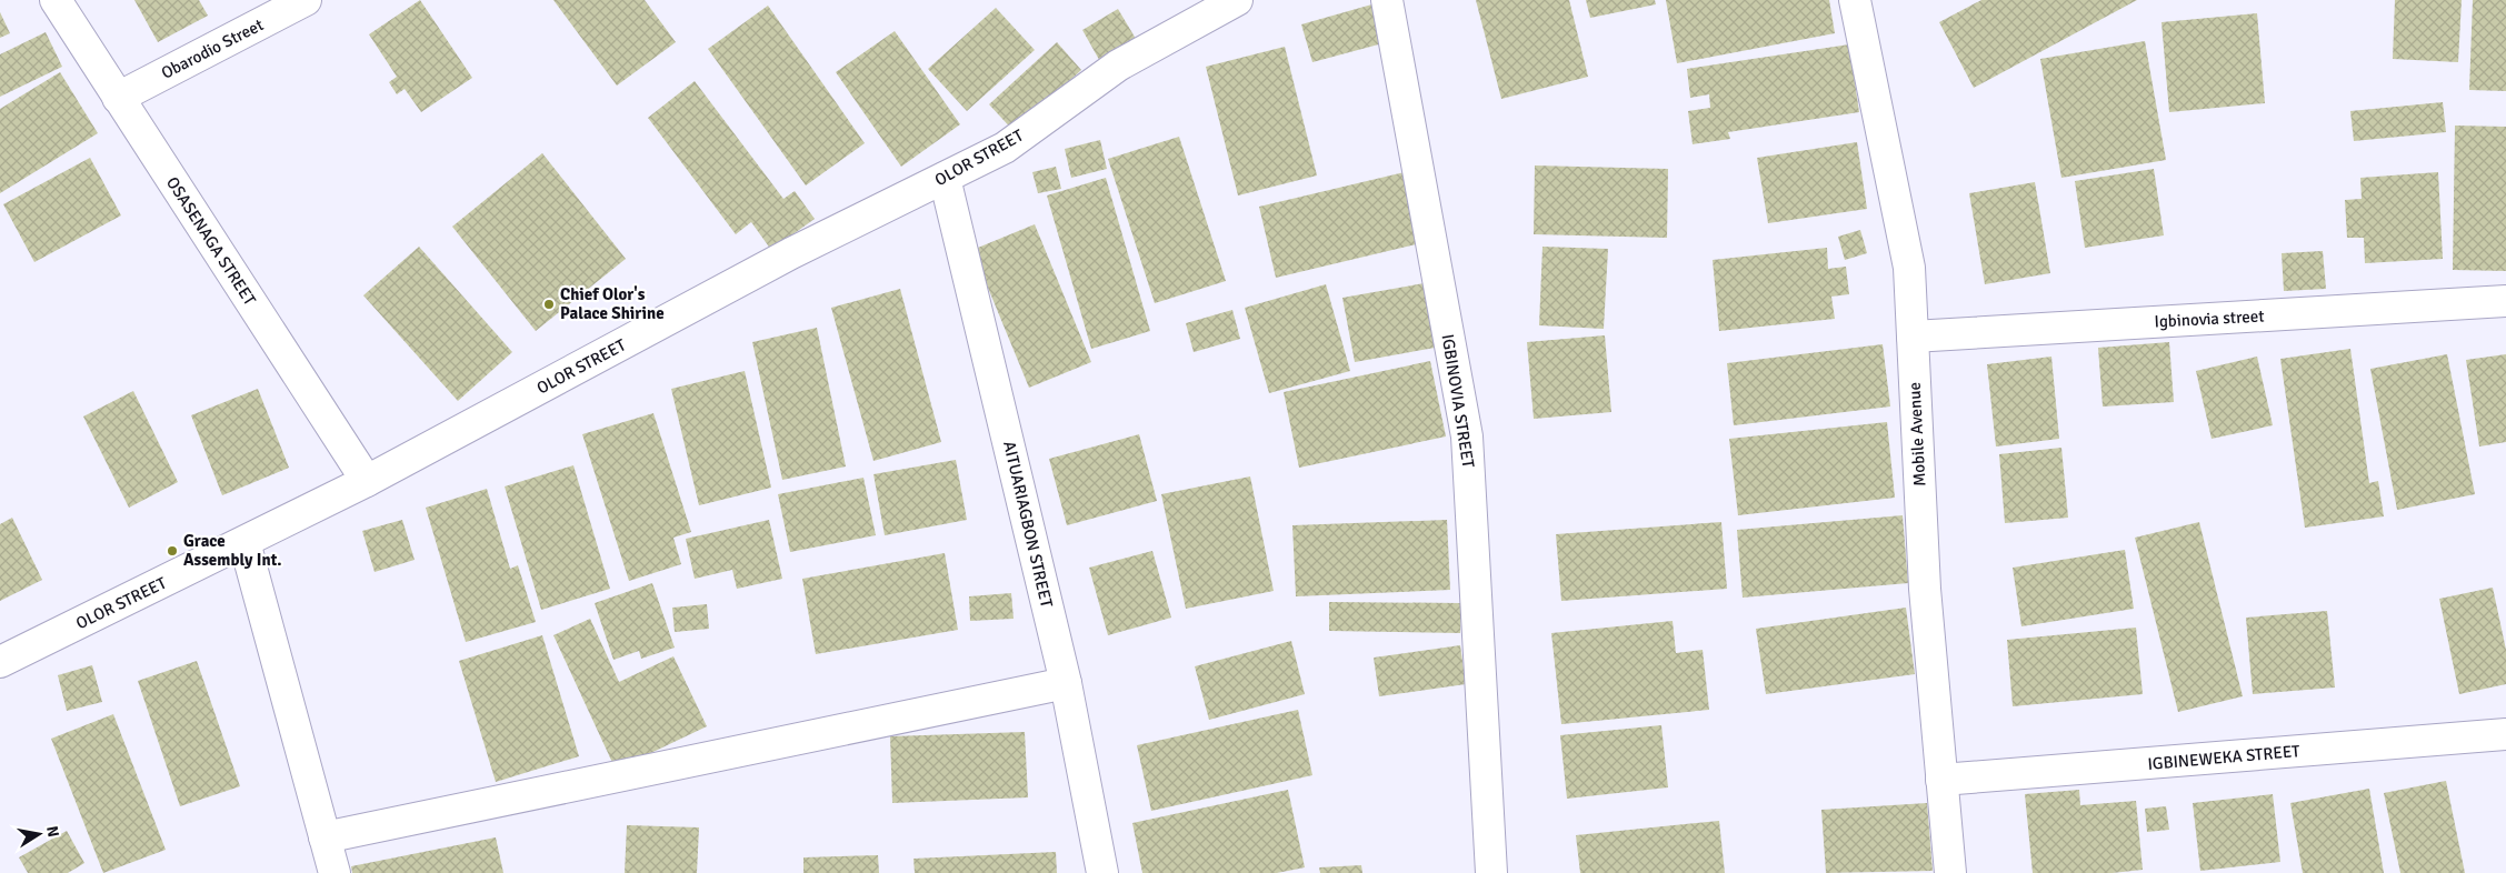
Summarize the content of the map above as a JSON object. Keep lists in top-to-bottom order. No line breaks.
{"streets":{"street":["Obarodio Street","OLOR STREET","OSASENAGA STREET","Igbinovia street","IGBINOVIA STREET","Mobile Avenue","AITUARIAGBON STREET","IGBINEWEKA STREET"]},"crossings":[["Obarodio Street","OSASENAGA STREET"],["OLOR STREET","OSASENAGA STREET"],["OLOR STREET","AITUARIAGBON STREET"],["Igbinovia street","Mobile Avenue"],["Mobile Avenue","IGBINEWEKA STREET"]],"places":["Chief Olor's Palace Shirine","Grace Assembly Int."],"north":"right"}
